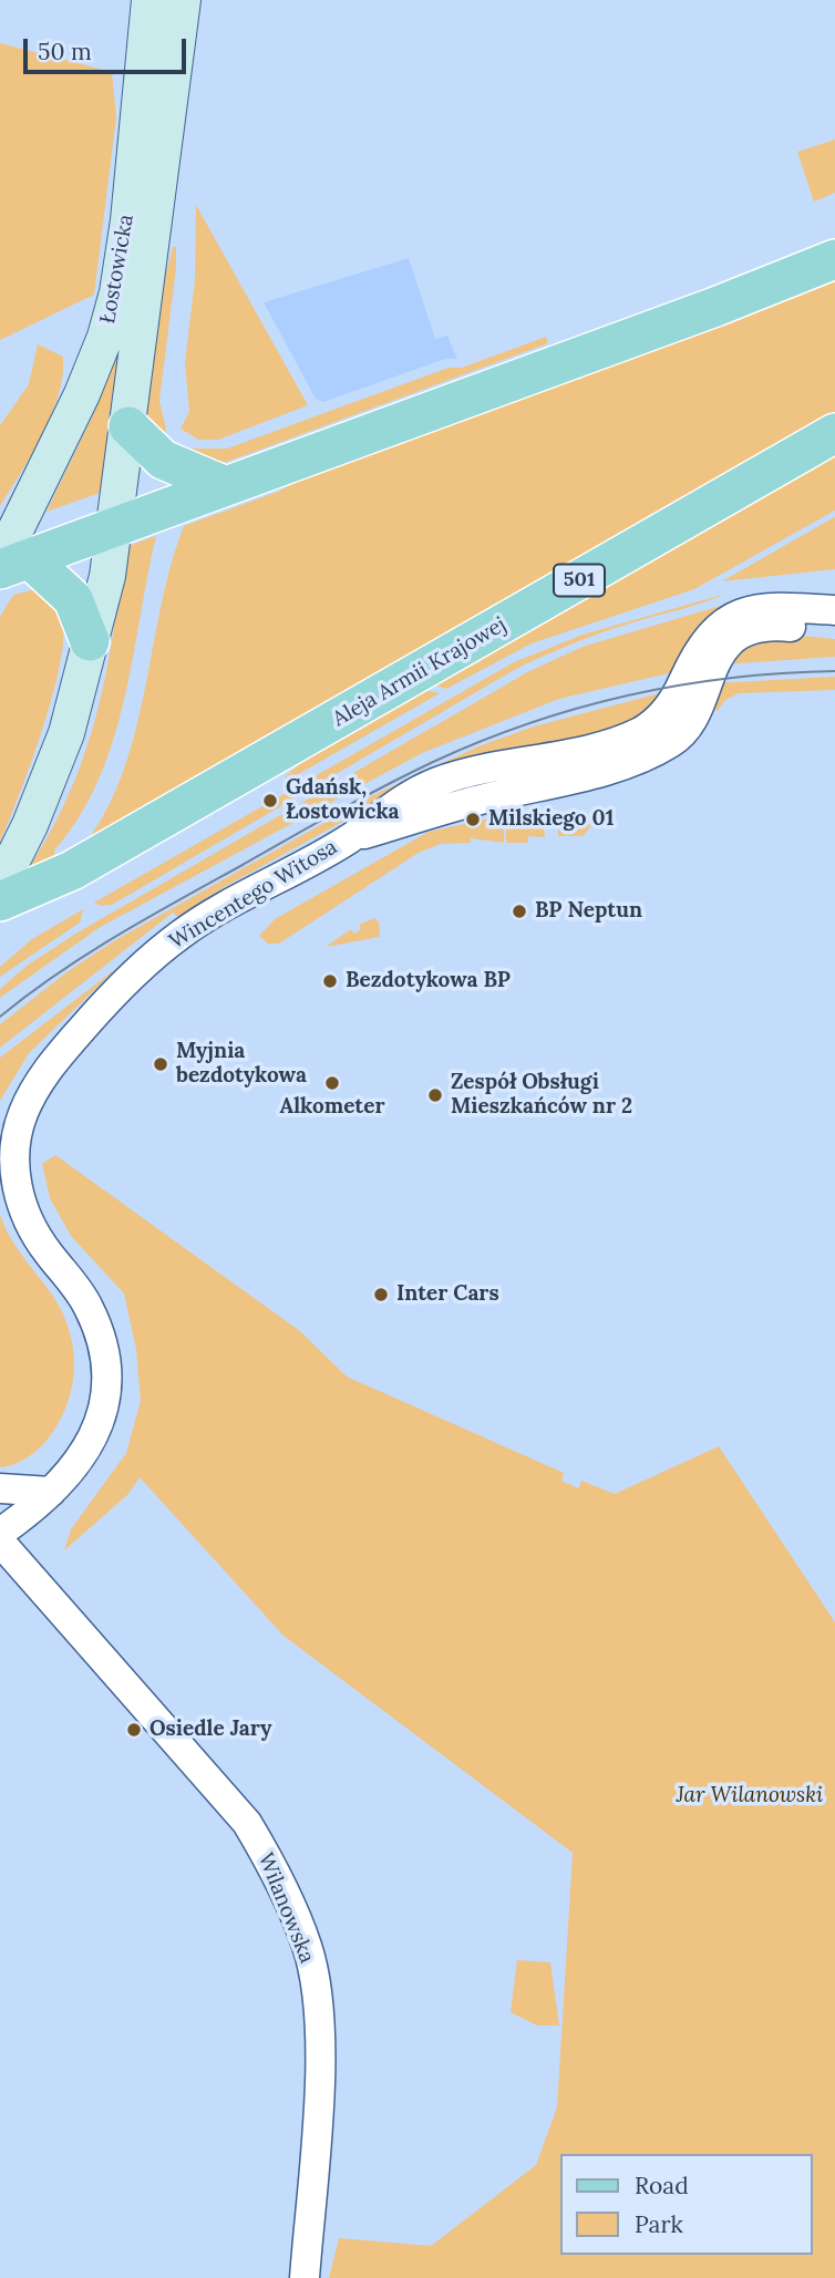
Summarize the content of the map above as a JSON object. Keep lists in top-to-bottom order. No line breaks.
{"streets":{"main road":["Łostowicka","501","Aleja Armii Krajowej"],"street":["Wincentego Witosa","Wilanowska"]},"parks":["Jar Wilanowski"],"places":["Gdańsk, Łostowicka","Milskiego 01","BP Neptun","Bezdotykowa BP","Myjnia bezdotykowa","Alkometer","Zespół Obsługi Mieszkańców nr 2","Inter Cars","Osiedle Jary"],"legend":["Road","Park"],"scale_bar":"50 m"}
